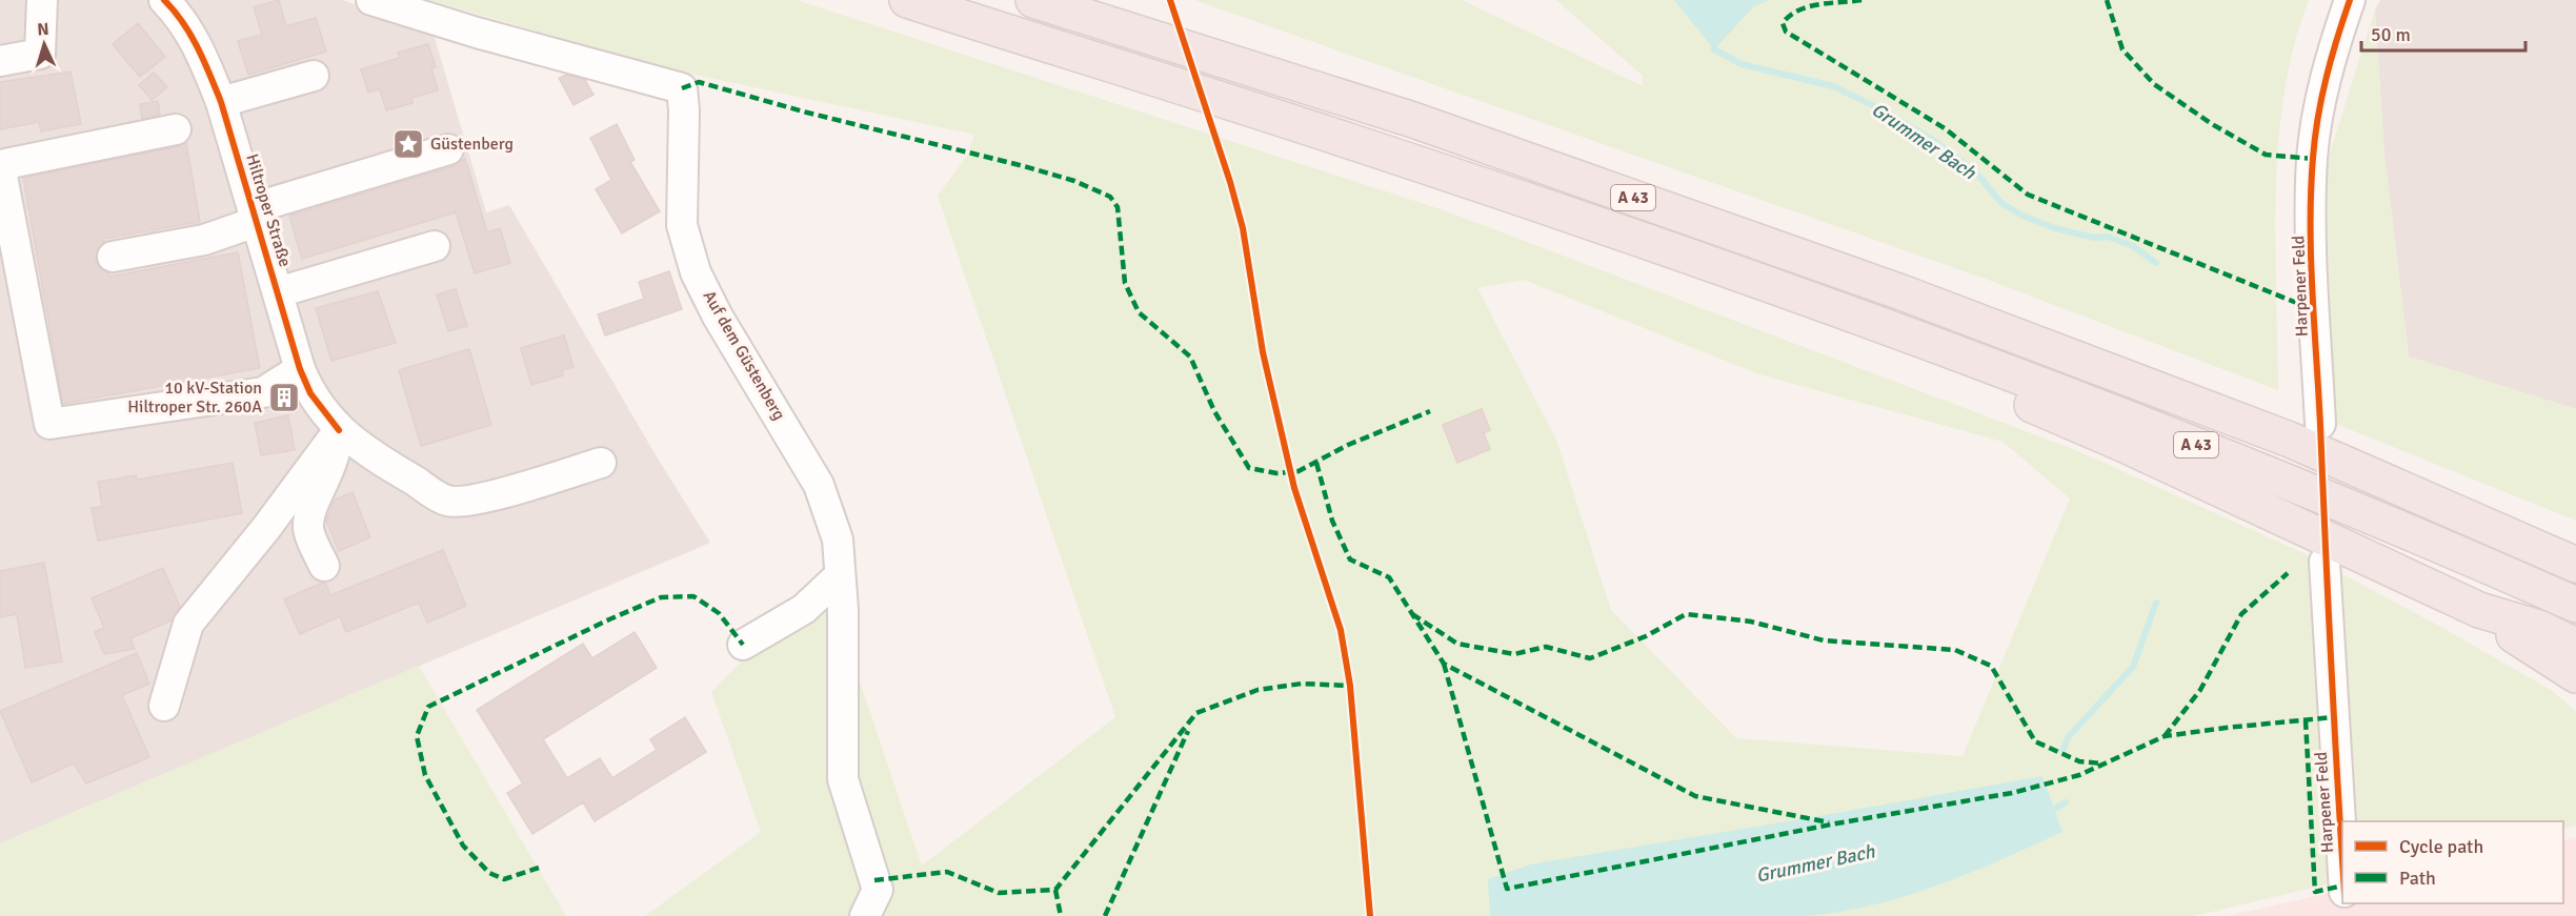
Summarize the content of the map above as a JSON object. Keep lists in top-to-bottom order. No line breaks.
{"streets":{"highway":["A 43"],"street":["Hiltroper Straße","Harpener Feld","Auf dem Güstenberg"]},"water":["Grummer Bach"],"places":{"place":["Güstenberg"],"building":["10 kV-Station Hiltroper Str. 260A"]},"legend":["Cycle path","Path"],"scale_bar":"50 m","north":"top"}
